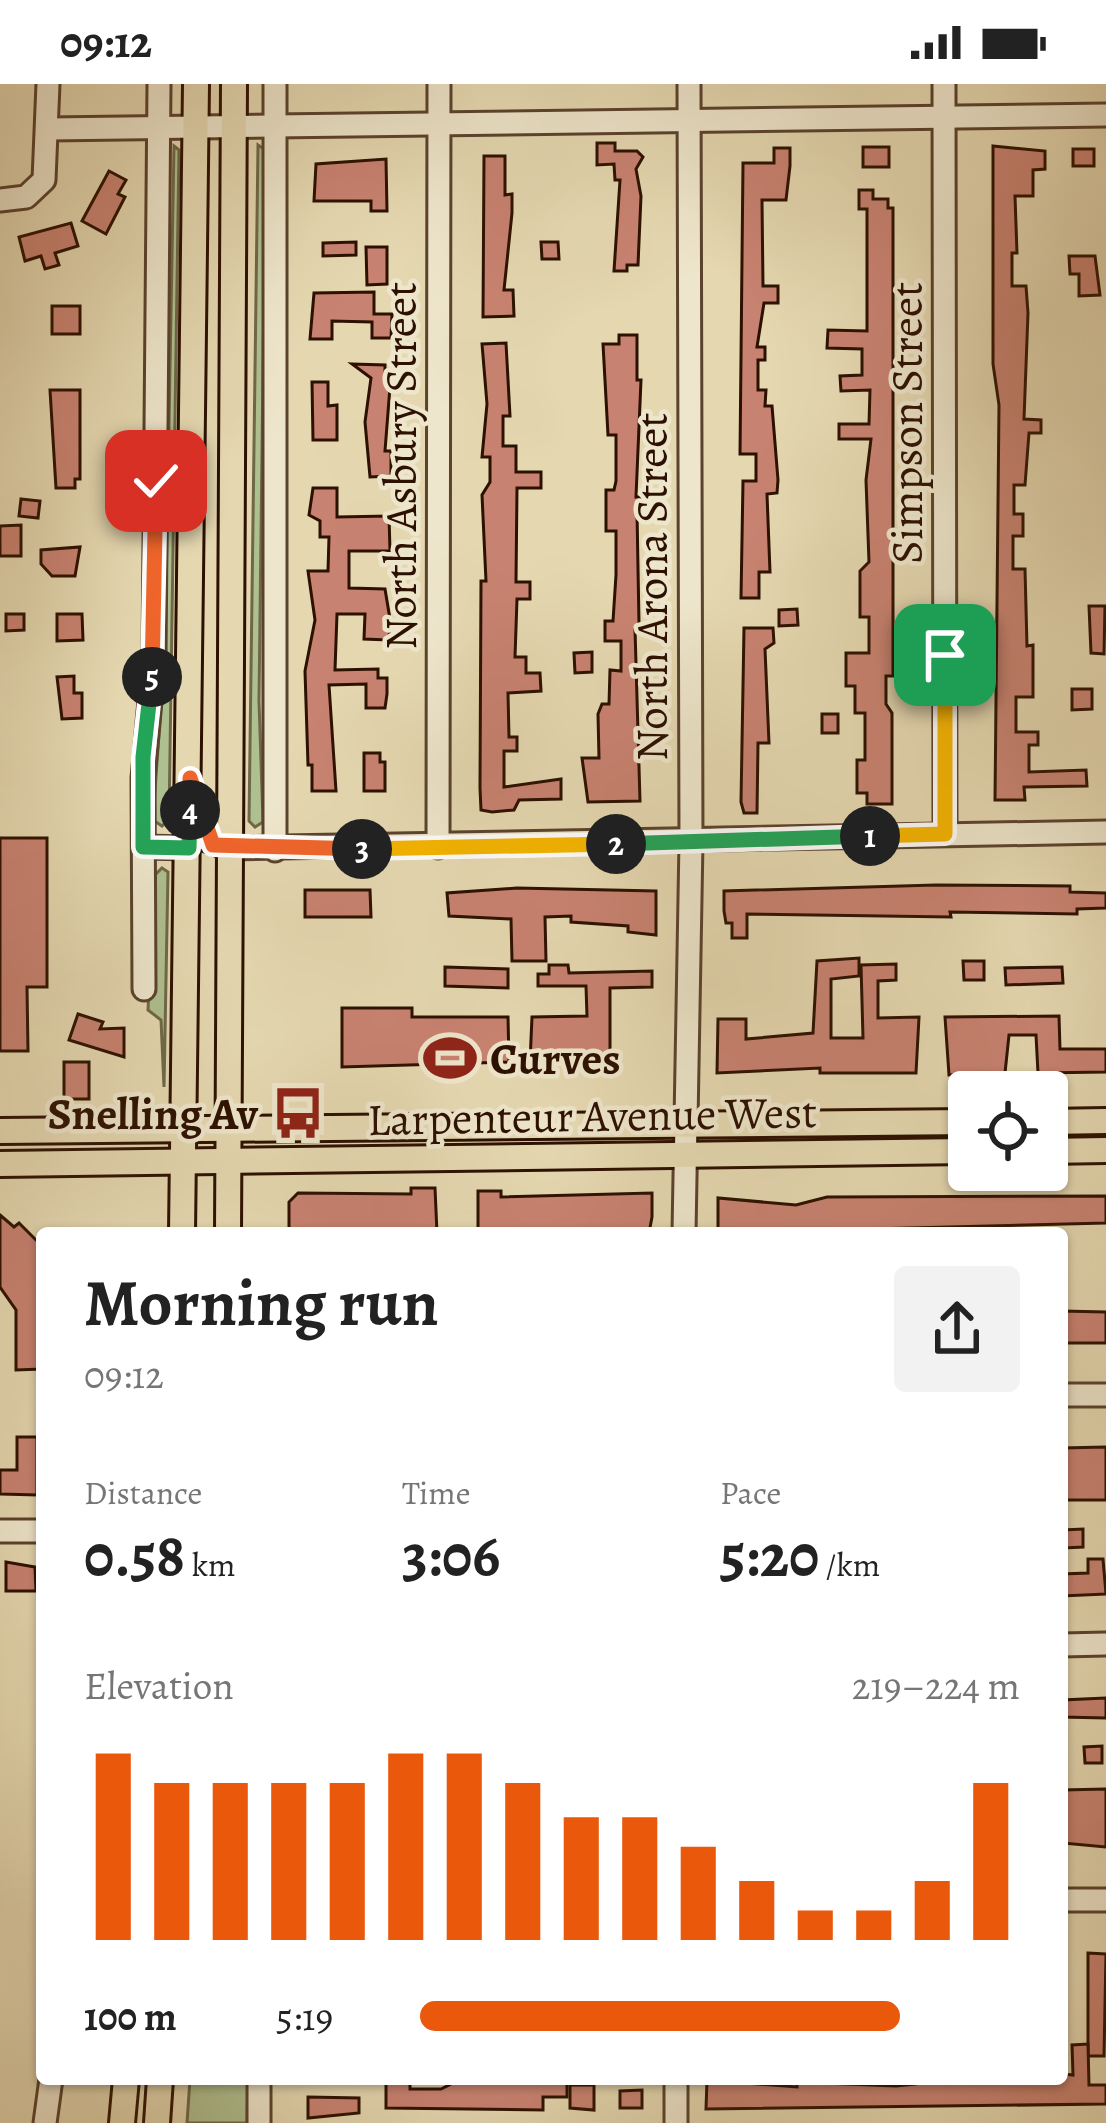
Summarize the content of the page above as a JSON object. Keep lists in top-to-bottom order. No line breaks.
{"streets":{"main road":["Larpenteur Avenue West"],"street":["Simpson Street","North Asbury Street","North Arona Street"]},"crossings":[["North Arona Street","Larpenteur Avenue West"]],"places":{"sports":["Curves"],"bus stop":["Snelling Av"]},"page":{"status":"09:12","pins":["5","4","1","2","3"],"heading":["Morning run","09:12"],"stats":[["Distance","0.58 km"],["Time","3:06"],["Pace","5:20 /km"]],"chart":["Elevation","219–224 m"],"list":[{"name":"100 m","note":"5:19"}]}}
